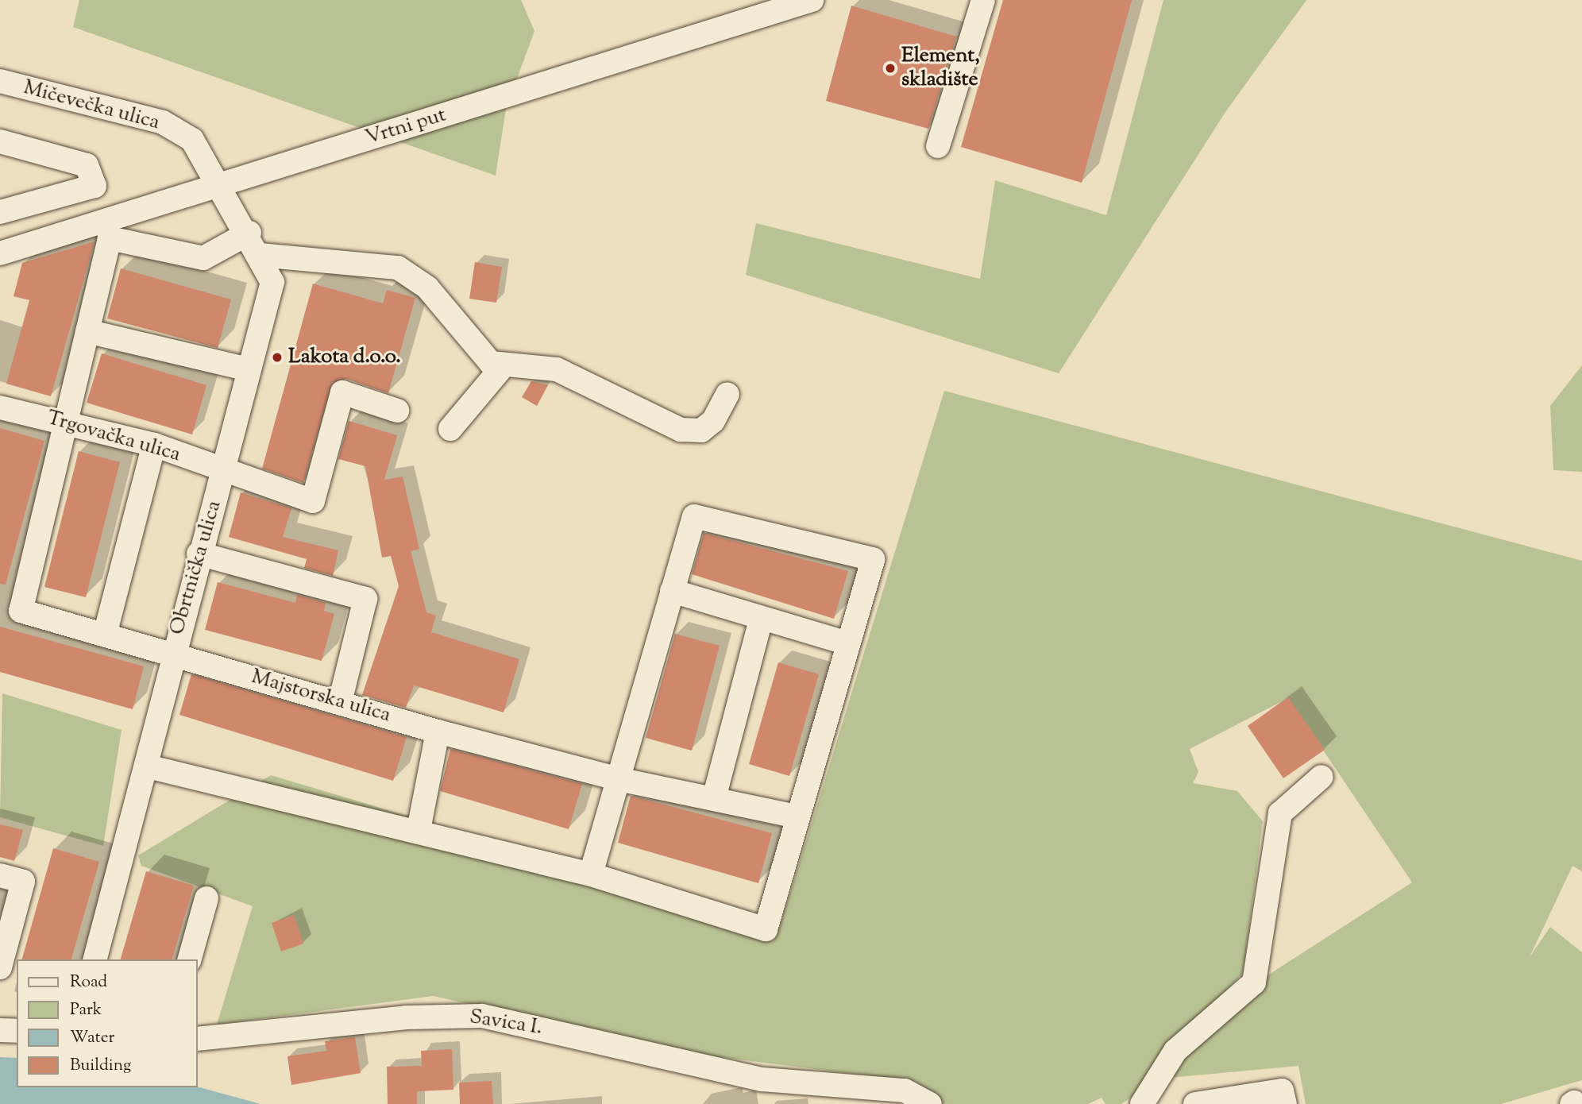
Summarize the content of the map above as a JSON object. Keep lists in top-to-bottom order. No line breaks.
{"streets":{"street":["Mičevečka ulica","Vrtni put","Trgovačka ulica","Obrtnička ulica","Majstorska ulica","Savica I."]},"crossings":[["Mičevečka ulica","Vrtni put"],["Mičevečka ulica","Obrtnička ulica"],["Vrtni put","Obrtnička ulica"],["Trgovačka ulica","Obrtnička ulica"],["Trgovačka ulica","Majstorska ulica"],["Obrtnička ulica","Majstorska ulica"]],"places":["Element, skladište","Lakota d.o.o."],"legend":["Road","Park","Water","Building"]}
